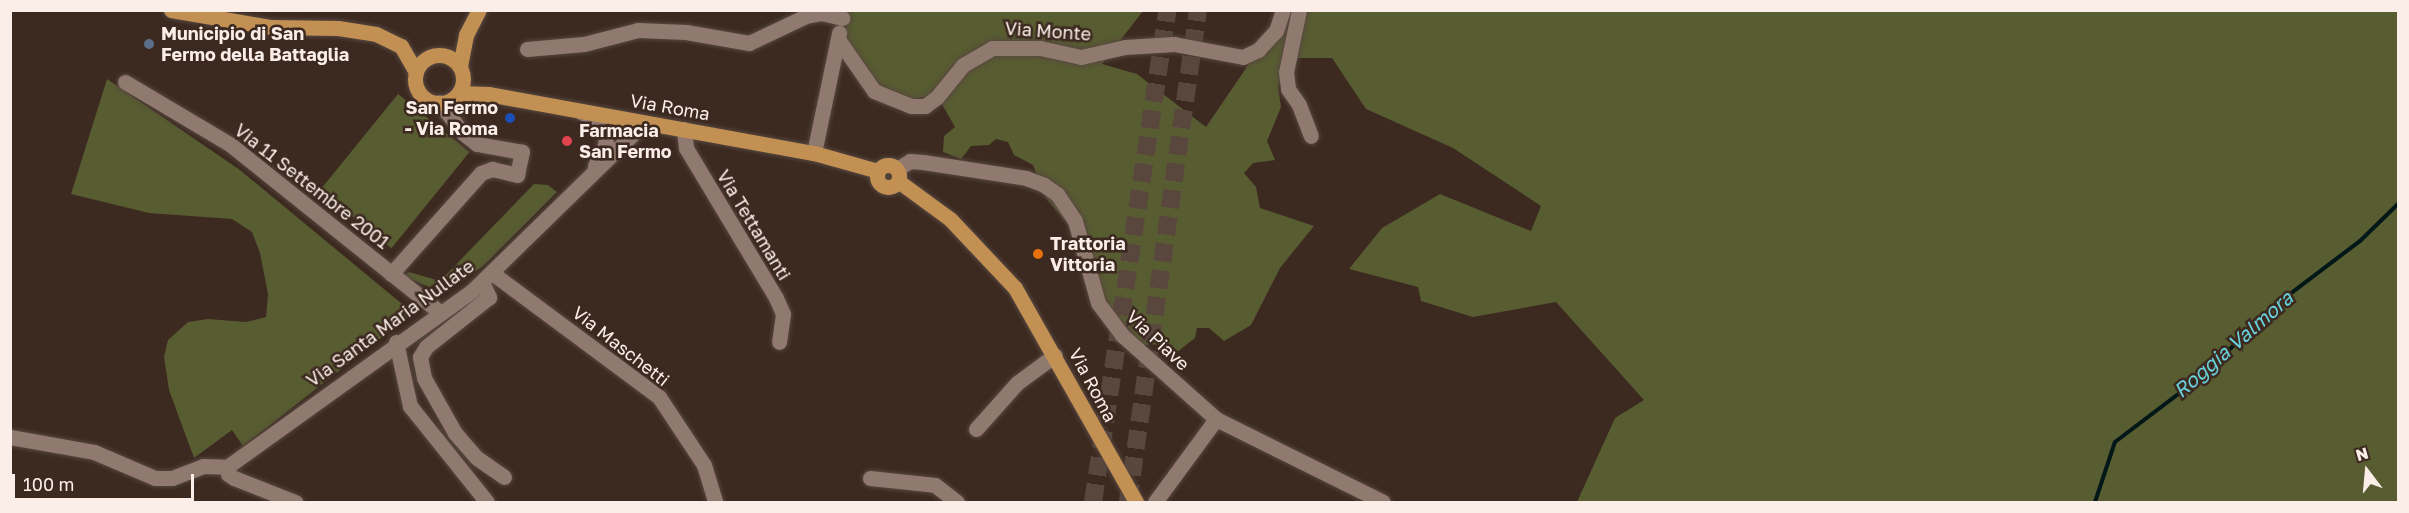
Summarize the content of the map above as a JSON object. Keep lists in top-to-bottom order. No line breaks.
{"streets":{"main road":["Via Roma"],"street":["Via Monte","Via 11 Settembre 2001","Via Tettamanti","Via Santa Maria Nullate","Via Piave","Via Maschetti"]},"crossings":[["Via Roma","Via Tettamanti"],["Via Roma","Via Santa Maria Nullate"],["Via Roma","Via Piave"],["Via 11 Settembre 2001","Via Santa Maria Nullate"],["Via Santa Maria Nullate","Via Maschetti"]],"water":["Roggia Valmora"],"places":["Municipio di San Fermo della Battaglia","San Fermo - Via Roma","Farmacia San Fermo","Trattoria Vittoria"],"scale_bar":"100 m","north":"top"}
